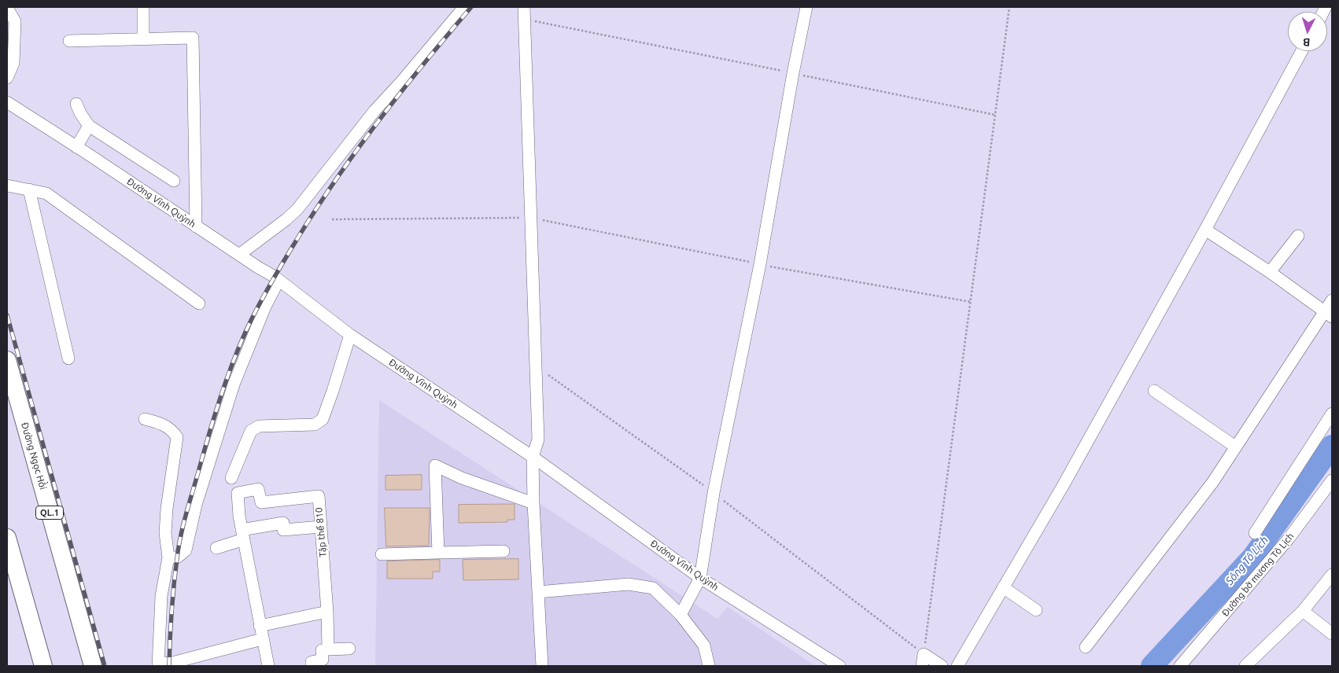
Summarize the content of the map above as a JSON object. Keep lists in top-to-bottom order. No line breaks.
{"streets":{"highway":["Đường Ngọc Hồi","QL.1"],"street":["Đường Vĩnh Quỳnh","Tập thể 810","Đường bờ mương Tô Lịch"]},"water":["Sông Tô Lịch"],"north":"bottom"}
